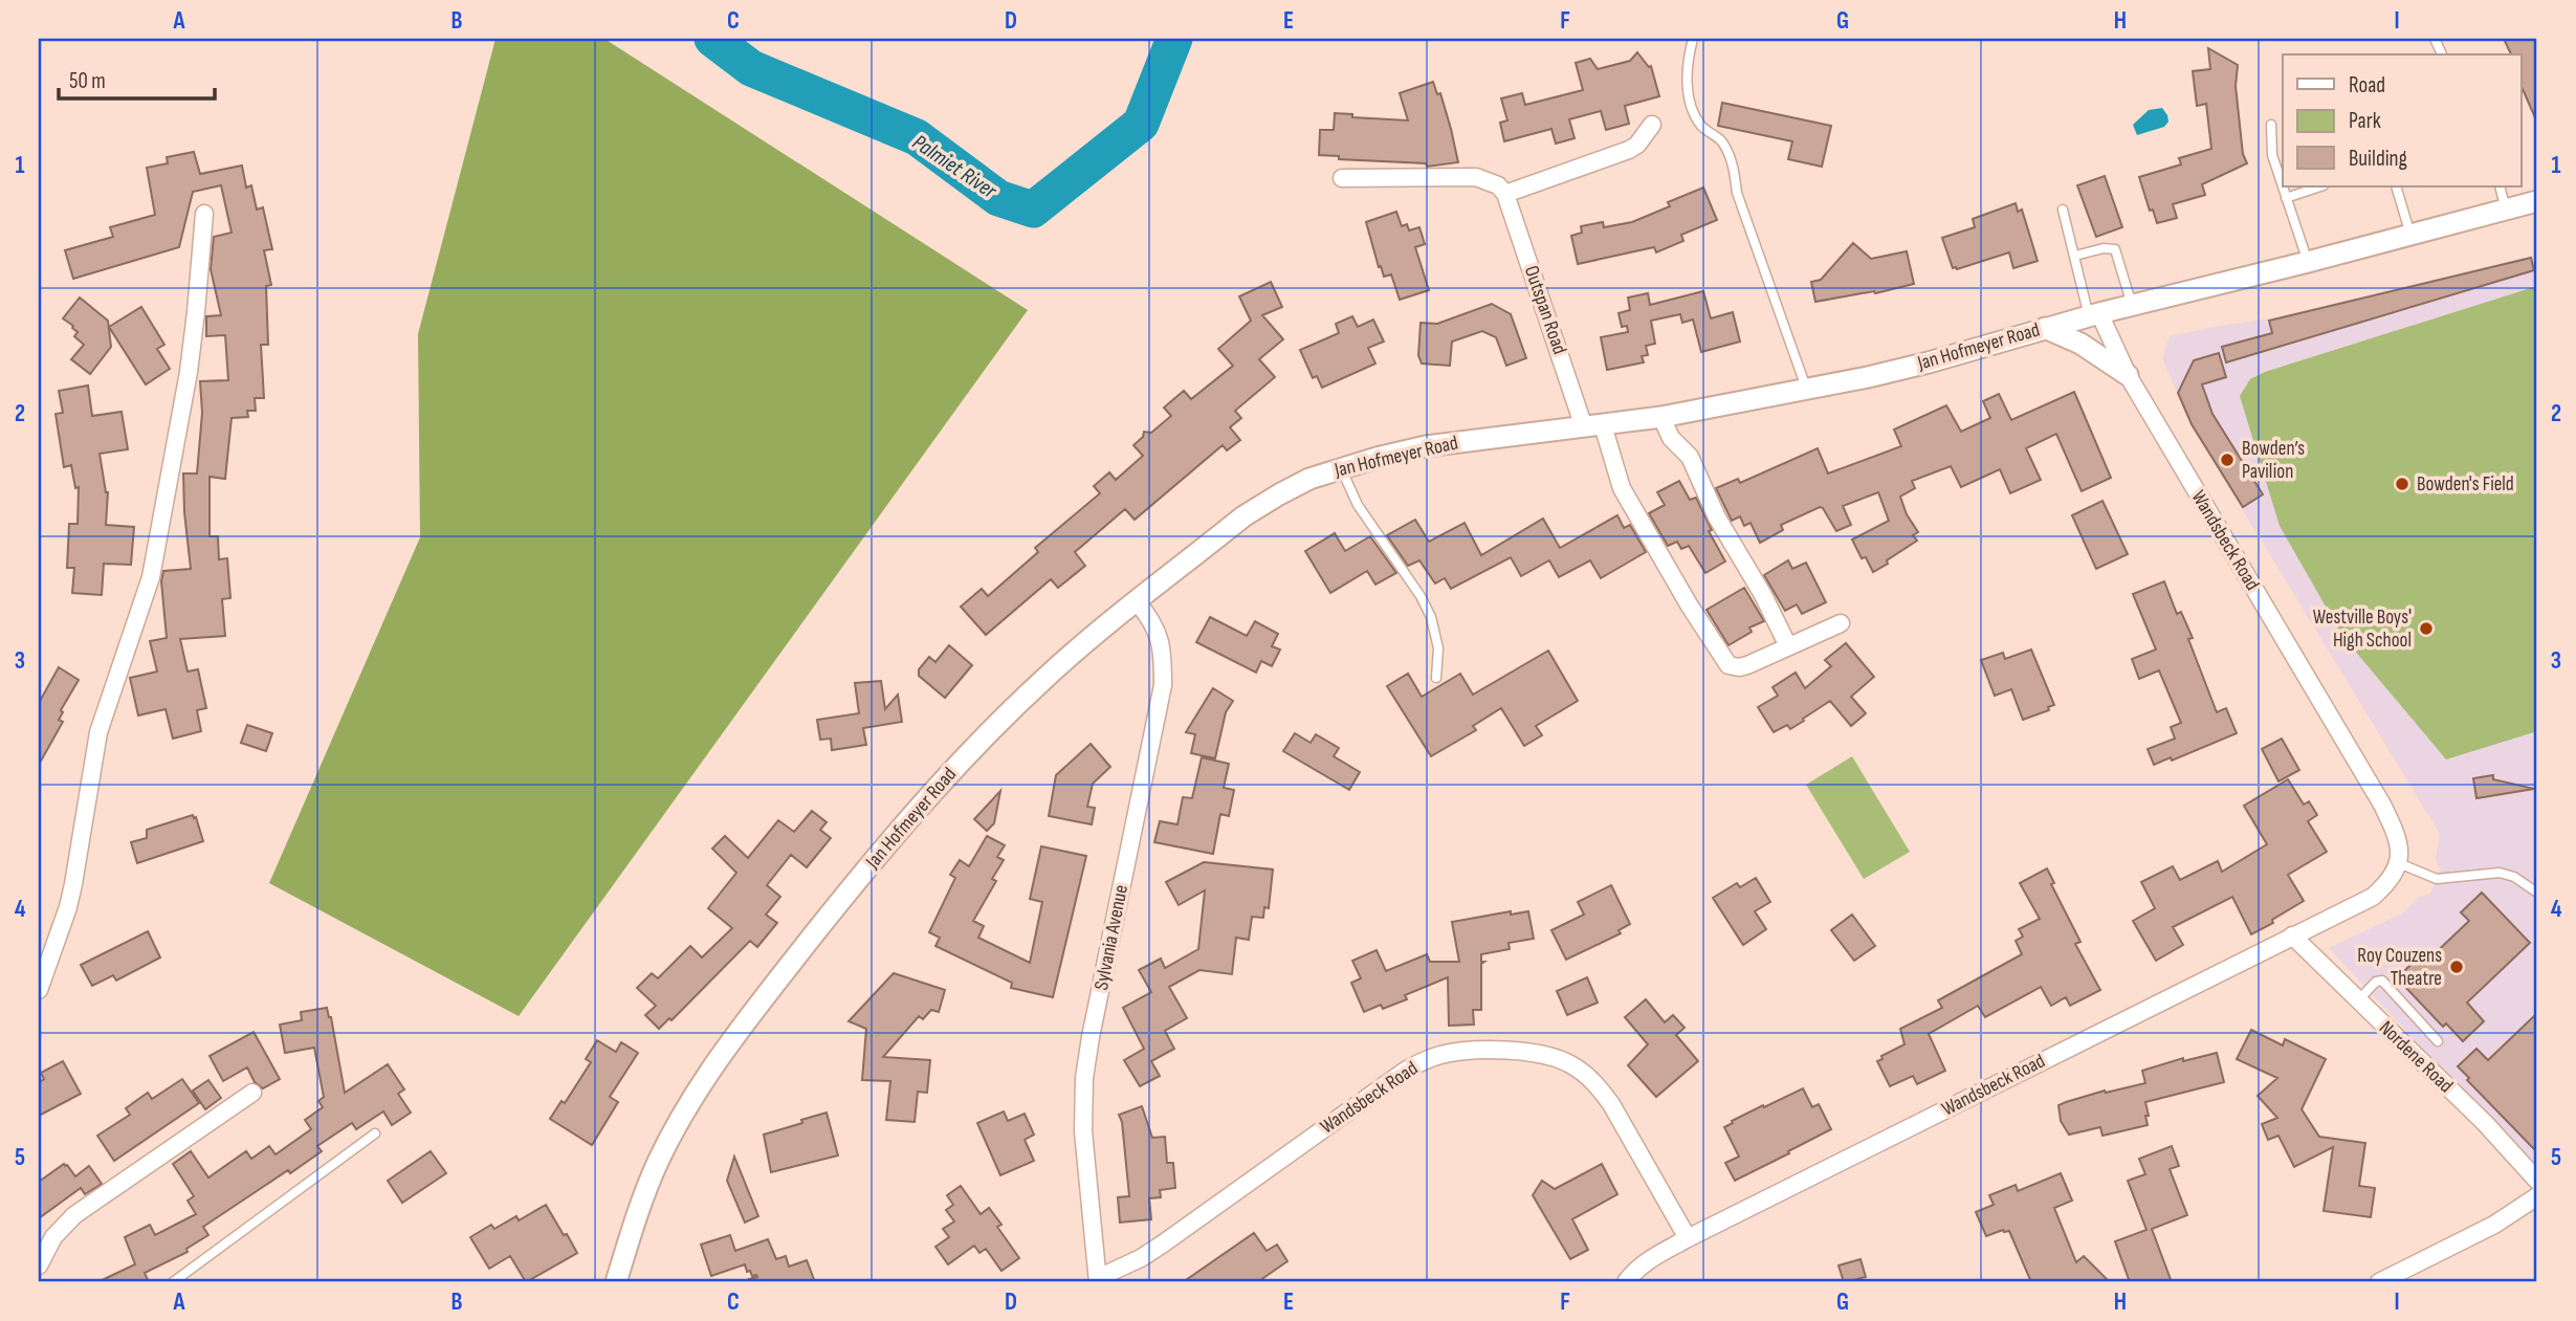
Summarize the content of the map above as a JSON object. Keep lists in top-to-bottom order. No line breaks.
{"streets":{"street":["Outspan Road","Jan Hofmeyer Road","Wandsbeck Road","Sylvania Avenue","Nordene Road"]},"crossings":[["Outspan Road","Jan Hofmeyer Road"],["Jan Hofmeyer Road","Wandsbeck Road"],["Jan Hofmeyer Road","Sylvania Avenue"],["Wandsbeck Road","Sylvania Avenue"],["Wandsbeck Road","Nordene Road"]],"water":["Palmiet River"],"places":["Bowden’s Pavilion","Bowden's Field","Westville Boys' High School","Roy Couzens Theatre"],"legend":["Road","Park","Building"],"scale_bar":"50 m","grid":{"columns":["A","B","C","D","E","F","G","H","I"],"rows":["1","2","3","4","5"]}}
